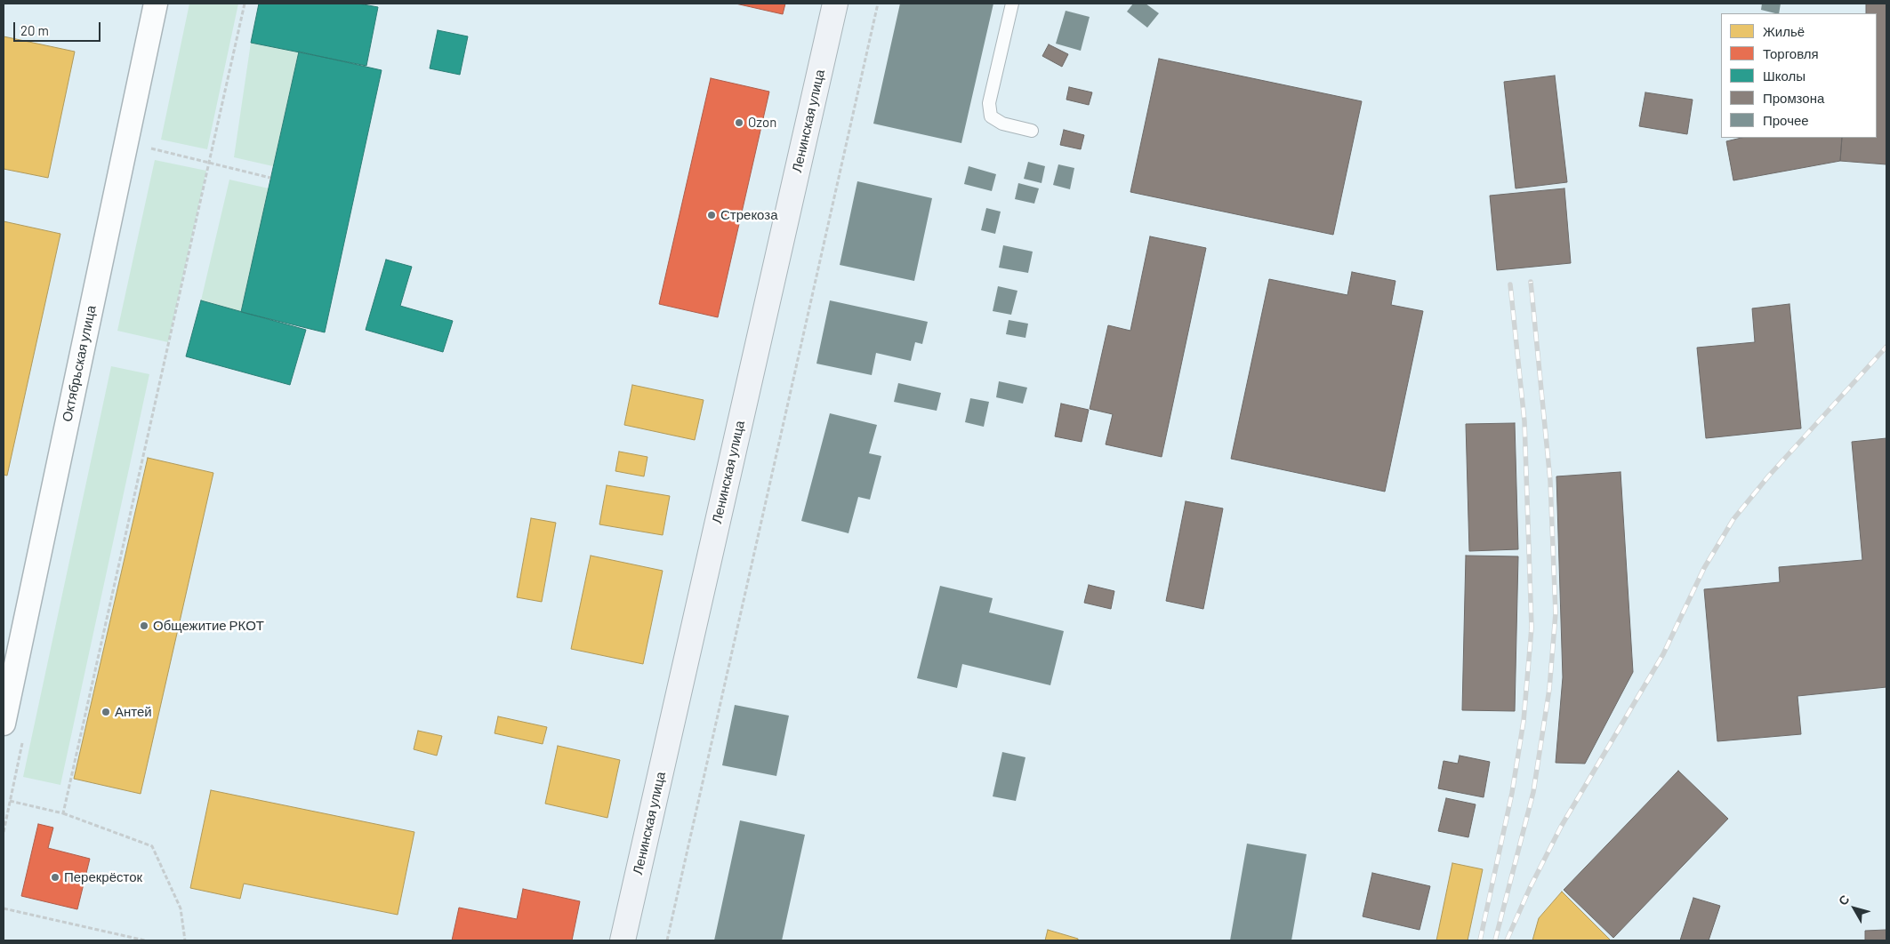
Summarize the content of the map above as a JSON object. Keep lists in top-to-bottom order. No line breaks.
{"streets":{"main road":["Ленинская улица"],"street":["Октябрьская улица"]},"places":["Ozon","Стрекоза","Общежитие РКОТ","Антей","Перекрёсток"],"legend":["Жильё","Торговля","Школы","Промзона","Прочее"],"scale_bar":"20 m","north":"top left"}
